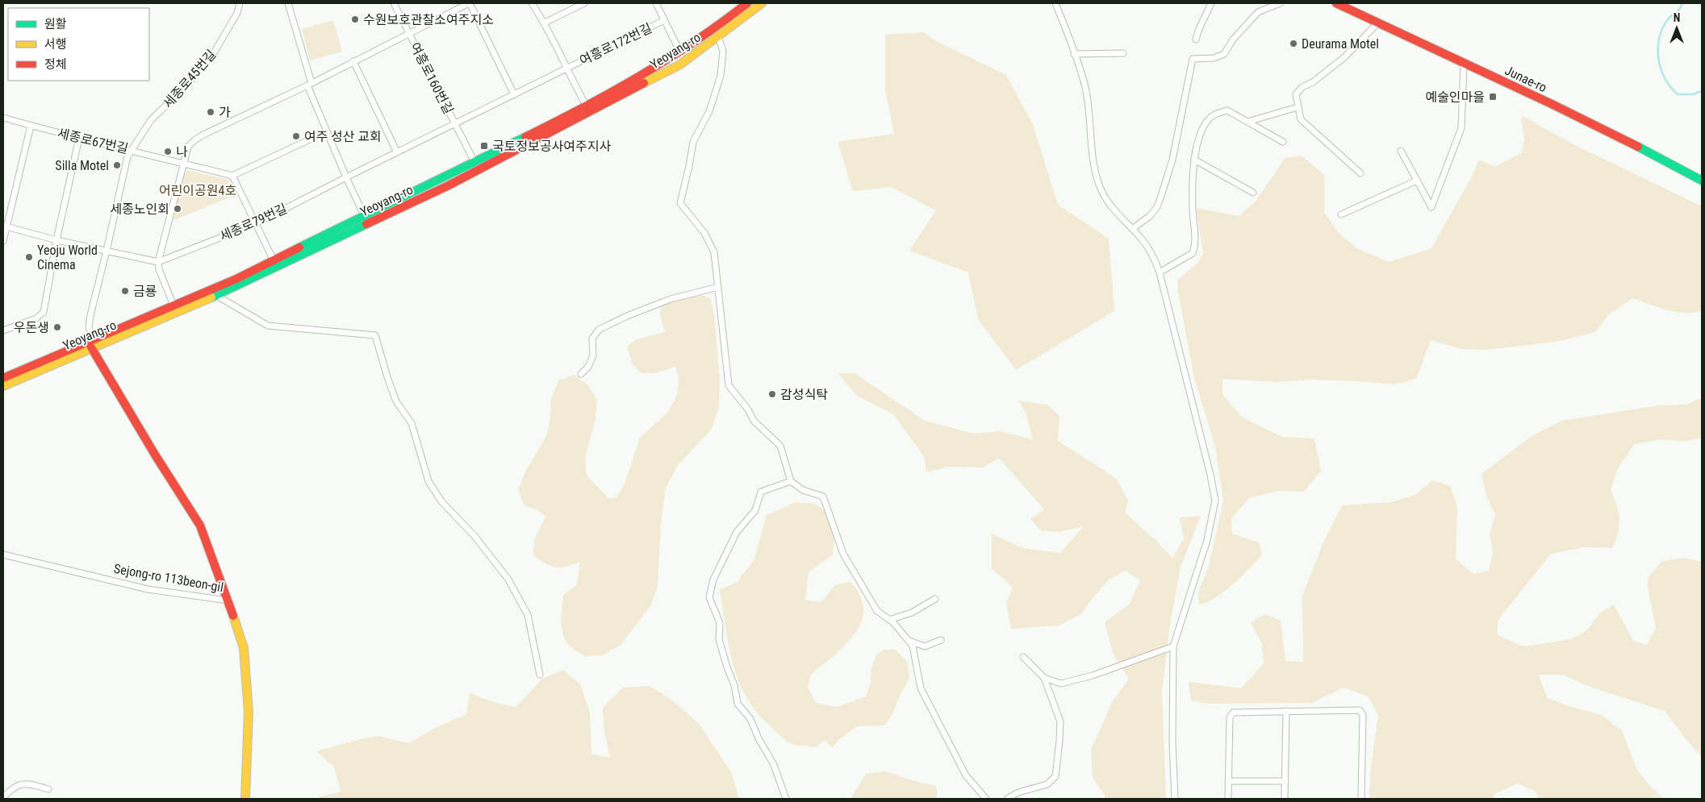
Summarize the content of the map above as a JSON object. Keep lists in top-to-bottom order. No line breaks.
{"streets":{"street":["여흥로172번길","Yeoyang-ro","여흥로160번길","세종로45번길","Junae-ro","세종로67번길","세종로79번길","Sejong-ro 113beon-gil"]},"crossings":[["여흥로172번길","Yeoyang-ro"],["여흥로172번길","여흥로160번길"],["Yeoyang-ro","여흥로160번길"],["여흥로160번길","세종로79번길"],["세종로45번길","세종로67번길"]],"parks":["어린이공원4호"],"places":{"other":["수원보호관찰소여주지소","Deurama Motel","가","여주 성산 교회","나","Silla Motel","세종노인회","Yeoju World Cinema","금룡","우돈생","감성식탁"],"transit":["예술인마을","국토정보공사여주지사"]},"legend":["원활","서행","정체"],"north":"top"}
